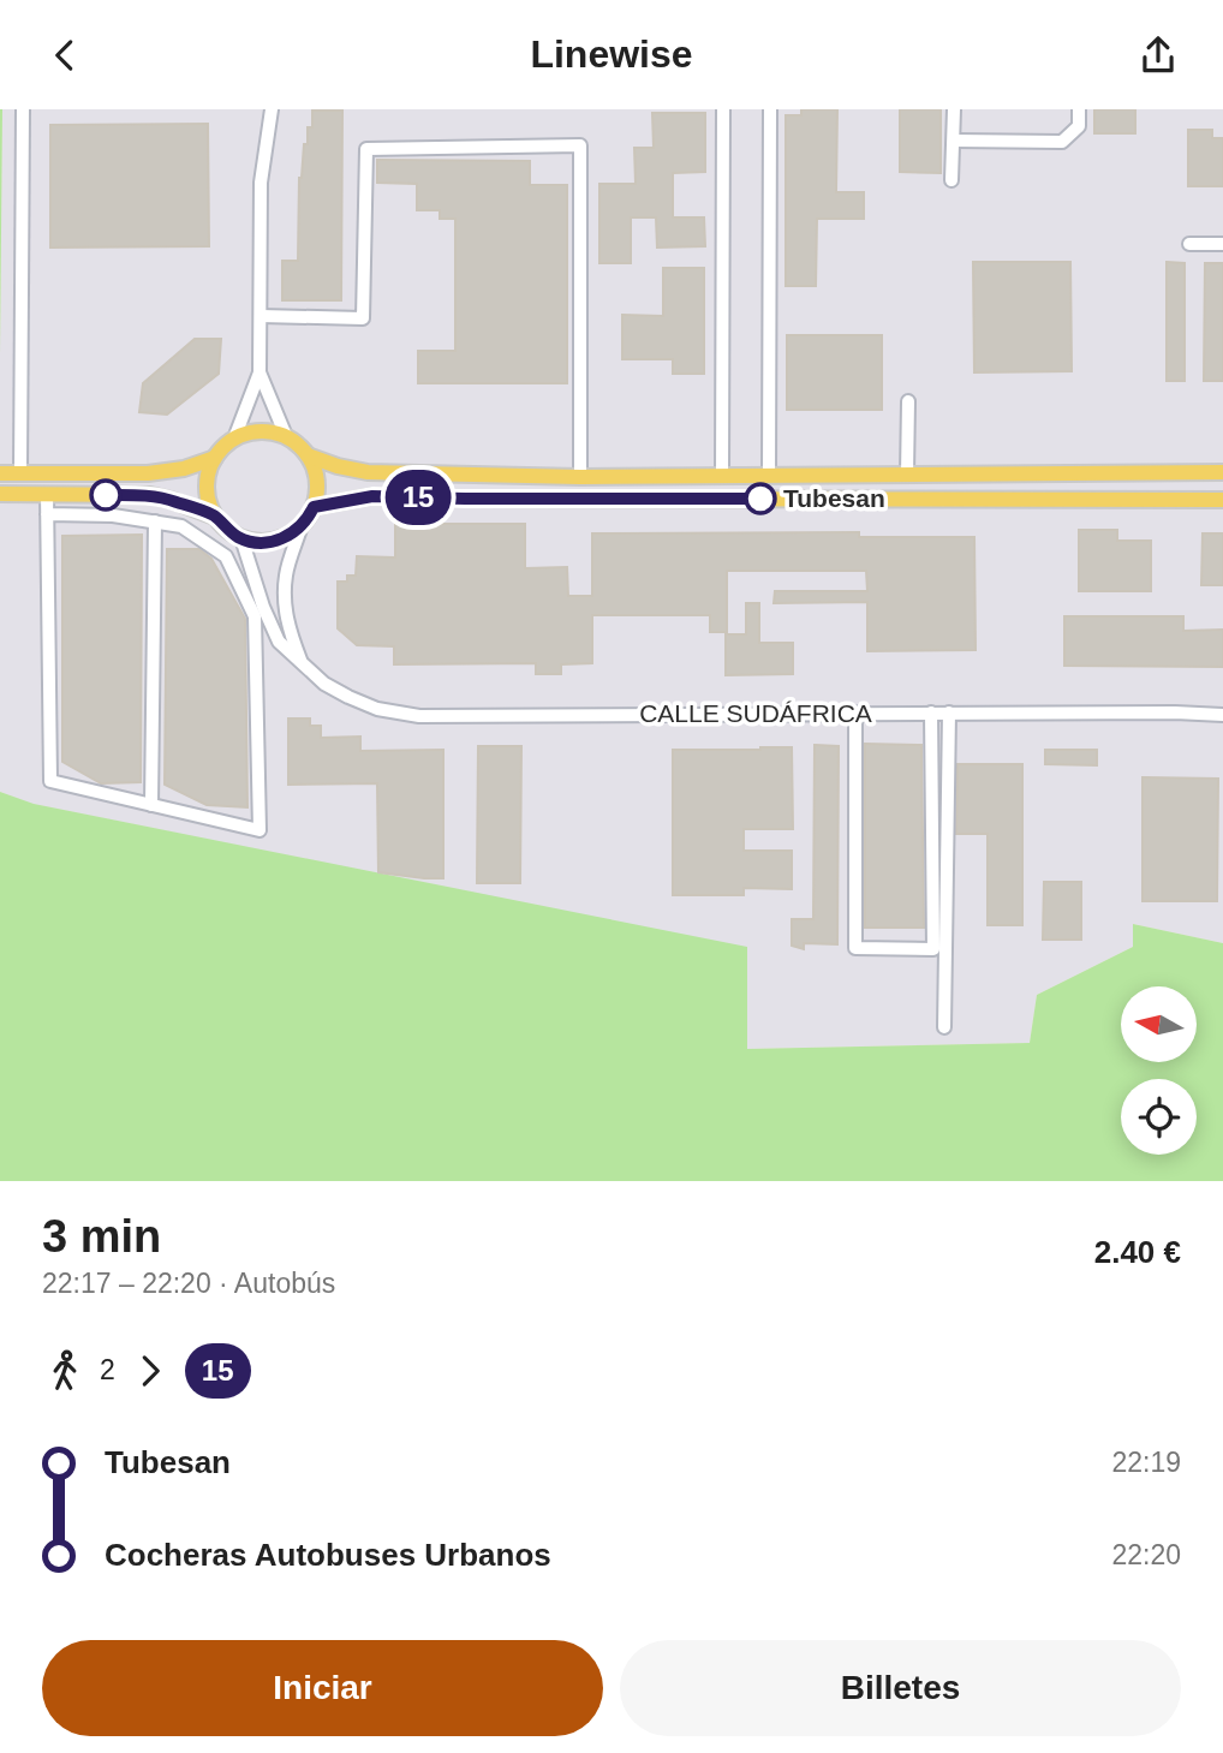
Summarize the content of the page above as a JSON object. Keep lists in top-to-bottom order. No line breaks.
{"streets":{"street":["CALLE SUDÁFRICA"]},"places":["Tubesan"],"lines":["bus line 15"],"north":"left","page":{"header":"Linewise","on_map":"15","heading":["3 min","22:17 – 22:20 · Autobús","2.40 €"],"legs":["2","15"],"list":[{"name":"Tubesan","value":"22:19"},{"name":"Cocheras Autobuses Urbanos","value":"22:20"}],"buttons":["Iniciar","Billetes"]}}
